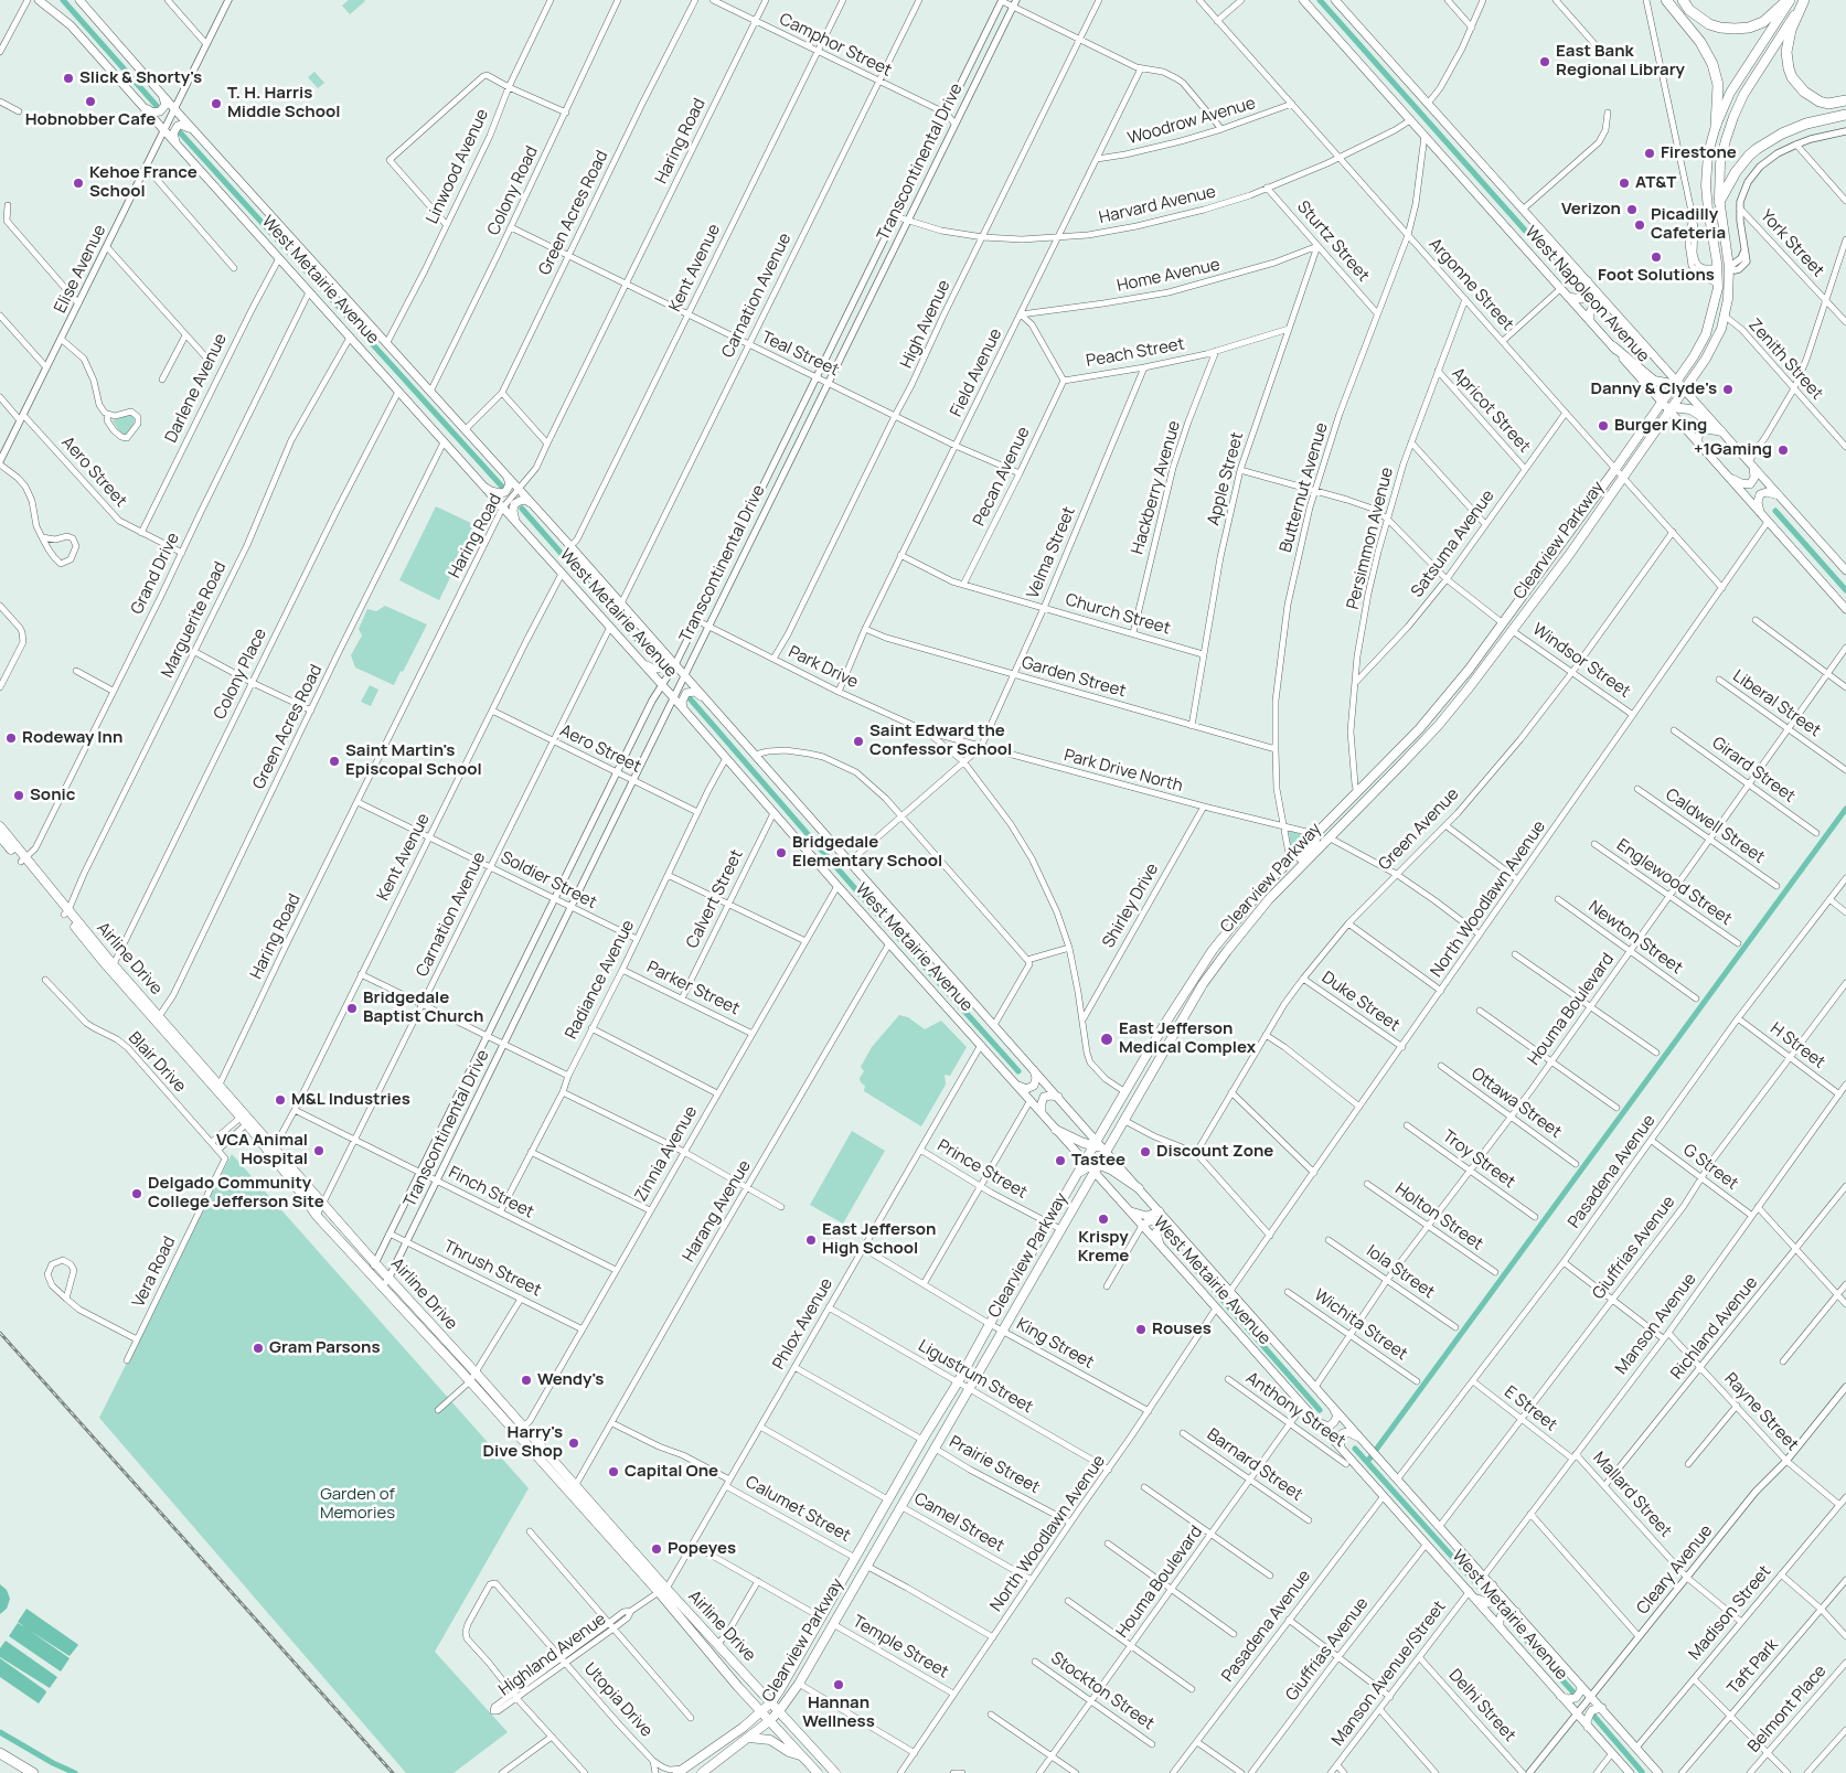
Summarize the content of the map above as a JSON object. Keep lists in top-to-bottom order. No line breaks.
{"streets":{"highway":["Clearview Parkway","Airline Drive"],"main road":["West Metairie Avenue","West Napoleon Avenue"],"street":["Camphor Street","Woodrow Avenue","Haring Road","Transcontinental Drive","Linwood Avenue","Colony Road","Harvard Avenue","Green Acres Road","Sturtz Street","York Street","Kent Avenue","Elise Avenue","Home Avenue","Argonne Street","Carnation Avenue","High Avenue","Peach Street","Teal Street","Zenith Street","Field Avenue","Darlene Avenue","Apricot Street","Aero Street","Pecan Avenue","Apple Street","Hackberry Avenue","Butternut Avenue","Persimmon Avenue","Satsuma Avenue","Velma Street","Grand Drive","Church Street","Marguerite Road","Windsor Street","Park Drive","Colony Place","Garden Street","Liberal Street","Girard Street","Park Drive North","Caldwell Street","Green Avenue","Soldier Street","Englewood Street","Calvert Street","North Woodlawn Avenue","Shirley Drive","Newton Street","Radiance Avenue","Parker Street","Duke Street","Houma Boulevard","H Street","Blair Drive","Ottawa Street","Zinnia Avenue","Troy Street","G Street","Prince Street","Pasadena Avenue","Finch Street","Harang Avenue","Holton Street","Giuffrias Avenue","Thrush Street","Vera Road","Iola Street","Phlox Avenue","Manson Avenue","Wichita Street","Richland Avenue","King Street","Ligustrum Street","E Street","Anthony Street","Rayne Street","Prairie Street","Barnard Street","Mallard Street","Calumet Street","Camel Street","Cleary Avenue","Madison Street","Temple Street","Highland Avenue","Taft Park","Manson Avenue/Street","Stockton Street","Utopia Drive","Delhi Street","Belmont Place"]},"crossings":[["Camphor Street","Haring Road"],["Camphor Street","Transcontinental Drive"],["Camphor Street","Kent Avenue"],["Camphor Street","Carnation Avenue"],["Woodrow Avenue","Argonne Street"],["Woodrow Avenue","Field Avenue"],["Haring Road","West Metairie Avenue"],["Haring Road","Teal Street"],["Haring Road","Soldier Street"],["Haring Road","Airline Drive"],["Transcontinental Drive","Harvard Avenue"],["Transcontinental Drive","West Metairie Avenue"],["Transcontinental Drive","Teal Street"],["Transcontinental Drive","Aero Street"],["Transcontinental Drive","Park Drive"],["Transcontinental Drive","Soldier Street"],["Transcontinental Drive","Airline Drive"],["Transcontinental Drive","Finch Street"],["Transcontinental Drive","Thrush Street"],["Linwood Avenue","West Metairie Avenue"],["Colony Road","West Metairie Avenue"],["Colony Road","Teal Street"],["Harvard Avenue","Sturtz Street"],["Harvard Avenue","Argonne Street"],["Harvard Avenue","West Napoleon Avenue"],["Harvard Avenue","High Avenue"],["Harvard Avenue","Field Avenue"],["Green Acres Road","West Metairie Avenue"],["Green Acres Road","Teal Street"],["Green Acres Road","Airline Drive"],["Sturtz Street","Home Avenue"],["Sturtz Street","Apple Street"],["Sturtz Street","Butternut Avenue"],["Kent Avenue","West Metairie Avenue"],["Kent Avenue","Teal Street"],["Kent Avenue","Aero Street"],["Kent Avenue","Soldier Street"],["Kent Avenue","Airline Drive"],["Kent Avenue","Finch Street"],["Elise Avenue","West Metairie Avenue"],["Elise Avenue","Aero Street"],["Home Avenue","Field Avenue"],["Home Avenue","Apple Street"],["West Metairie Avenue","Carnation Avenue"],["West Metairie Avenue","Darlene Avenue"],["West Metairie Avenue","Clearview Parkway"],["West Metairie Avenue","Grand Drive"],["West Metairie Avenue","Marguerite Road"],["West Metairie Avenue","Colony Place"],["West Metairie Avenue","Calvert Street"],["West Metairie Avenue","North Woodlawn Avenue"],["West Metairie Avenue","Radiance Avenue"],["West Metairie Avenue","Houma Boulevard"],["West Metairie Avenue","Zinnia Avenue"],["West Metairie Avenue","Pasadena Avenue"],["West Metairie Avenue","Harang Avenue"],["West Metairie Avenue","Giuffrias Avenue"],["West Metairie Avenue","Phlox Avenue"],["West Metairie Avenue","Manson Avenue"],["West Metairie Avenue","Cleary Avenue"],["West Metairie Avenue","Madison Street"],["West Metairie Avenue","Manson Avenue/Street"],["Argonne Street","Butternut Avenue"],["Argonne Street","Persimmon Avenue"],["Argonne Street","Clearview Parkway"],["Argonne Street","Satsuma Avenue"],["Argonne Street","Green Avenue"],["Argonne Street","North Woodlawn Avenue"],["West Napoleon Avenue","Butternut Avenue"],["West Napoleon Avenue","Clearview Parkway"],["West Napoleon Avenue","North Woodlawn Avenue"],["Carnation Avenue","Teal Street"],["Carnation Avenue","Aero Street"],["Carnation Avenue","Soldier Street"],["Carnation Avenue","Airline Drive"],["Carnation Avenue","Finch Street"],["High Avenue","Teal Street"],["High Avenue","Park Drive"],["Peach Street","Pecan Avenue"],["Peach Street","Apple Street"],["Peach Street","Hackberry Avenue"],["Peach Street","Velma Street"],["Teal Street","Field Avenue"],["Teal Street","Pecan Avenue"],["Zenith Street","Clearview Parkway"],["Field Avenue","Church Street"],["Field Avenue","Park Drive"],["Field Avenue","Garden Street"],["Darlene Avenue","Aero Street"],["Apricot Street","Persimmon Avenue"],["Apricot Street","Satsuma Avenue"],["Aero Street","Grand Drive"],["Aero Street","Radiance Avenue"],["Pecan Avenue","Church Street"],["Apple Street","Church Street"],["Apple Street","Garden Street"],["Hackberry Avenue","Church Street"],["Butternut Avenue","Clearview Parkway"],["Butternut Avenue","Garden Street"],["Butternut Avenue","Park Drive North"],["Persimmon Avenue","Clearview Parkway"],["Persimmon Avenue","Satsuma Avenue"],["Clearview Parkway","Windsor Street"],["Clearview Parkway","Park Drive North"],["Clearview Parkway","Airline Drive"],["Clearview Parkway","Prince Street"],["Clearview Parkway","King Street"],["Clearview Parkway","Ligustrum Street"],["Clearview Parkway","Prairie Street"],["Clearview Parkway","Calumet Street"],["Clearview Parkway","Camel Street"],["Clearview Parkway","Temple Street"],["Clearview Parkway","Utopia Drive"],["Velma Street","Church Street"],["Velma Street","Garden Street"],["Velma Street","Park Drive North"],["Grand Drive","Airline Drive"],["Marguerite Road","Airline Drive"],["Windsor Street","Green Avenue"],["Windsor Street","North Woodlawn Avenue"],["Park Drive","Park Drive North"],["Colony Place","Airline Drive"],["Liberal Street","Houma Boulevard"],["Girard Street","Houma Boulevard"],["Park Drive North","Shirley Drive"],["Caldwell Street","Houma Boulevard"],["Green Avenue","Duke Street"],["Soldier Street","Radiance Avenue"],["Englewood Street","Houma Boulevard"],["Calvert Street","Parker Street"],["North Woodlawn Avenue","Duke Street"],["North Woodlawn Avenue","King Street"],["North Woodlawn Avenue","Ligustrum Street"],["North Woodlawn Avenue","Prairie Street"],["North Woodlawn Avenue","Camel Street"],["North Woodlawn Avenue","Temple Street"],["Newton Street","Houma Boulevard"],["Airline Drive","Zinnia Avenue"],["Airline Drive","Harang Avenue"],["Airline Drive","Phlox Avenue"],["Airline Drive","Highland Avenue"],["Radiance Avenue","Parker Street"],["Radiance Avenue","Finch Street"],["Parker Street","Zinnia Avenue"],["Houma Boulevard","Ottawa Street"],["Houma Boulevard","Troy Street"],["Houma Boulevard","Holton Street"],["Houma Boulevard","Iola Street"],["Houma Boulevard","Wichita Street"],["Houma Boulevard","Anthony Street"],["Houma Boulevard","Barnard Street"],["Houma Boulevard","Stockton Street"],["H Street","Pasadena Avenue"],["H Street","Giuffrias Avenue"],["H Street","Manson Avenue"],["Blair Drive","Vera Road"],["Zinnia Avenue","Finch Street"],["Zinnia Avenue","Thrush Street"],["G Street","Pasadena Avenue"],["G Street","Giuffrias Avenue"],["G Street","Manson Avenue"],["Prince Street","Phlox Avenue"],["Pasadena Avenue","E Street"],["Harang Avenue","Calumet Street"],["Giuffrias Avenue","E Street"],["Phlox Avenue","King Street"],["Phlox Avenue","Ligustrum Street"],["Phlox Avenue","Prairie Street"],["Phlox Avenue","Calumet Street"],["Phlox Avenue","Camel Street"],["Phlox Avenue","Highland Avenue"],["Manson Avenue","E Street"],["Manson Avenue","Rayne Street"],["Manson Avenue","Mallard Street"],["Richland Avenue","Rayne Street"],["Richland Avenue","Mallard Street"],["E Street","Mallard Street"],["Rayne Street","Cleary Avenue"],["Rayne Street","Madison Street"],["Mallard Street","Cleary Avenue"],["Mallard Street","Madison Street"],["Highland Avenue","Utopia Drive"],["Manson Avenue/Street","Delhi Street"]],"parks":["Garden of Memories"],"places":["East Bank Regional Library","Slick & Shorty's","Hobnobber Cafe","T. H. Harris Middle School","Firestone","Kehoe France School","AT&T","Verizon","Picadilly Cafeteria","Foot Solutions","Danny & Clyde's","Burger King","+1Gaming","Rodeway Inn","Saint Edward the Confessor School","Saint Martin's Episcopal School","Sonic","Bridgedale Elementary School","Bridgedale Baptist Church","East Jefferson Medical Complex","M&L Industries","VCA Animal Hospital","Discount Zone","Tastee","Delgado Community College Jefferson Site","Krispy Kreme","East Jefferson High School","Rouses","Gram Parsons","Wendy's","Harry's Dive Shop","Capital One","Popeyes","Hannan Wellness"]}
